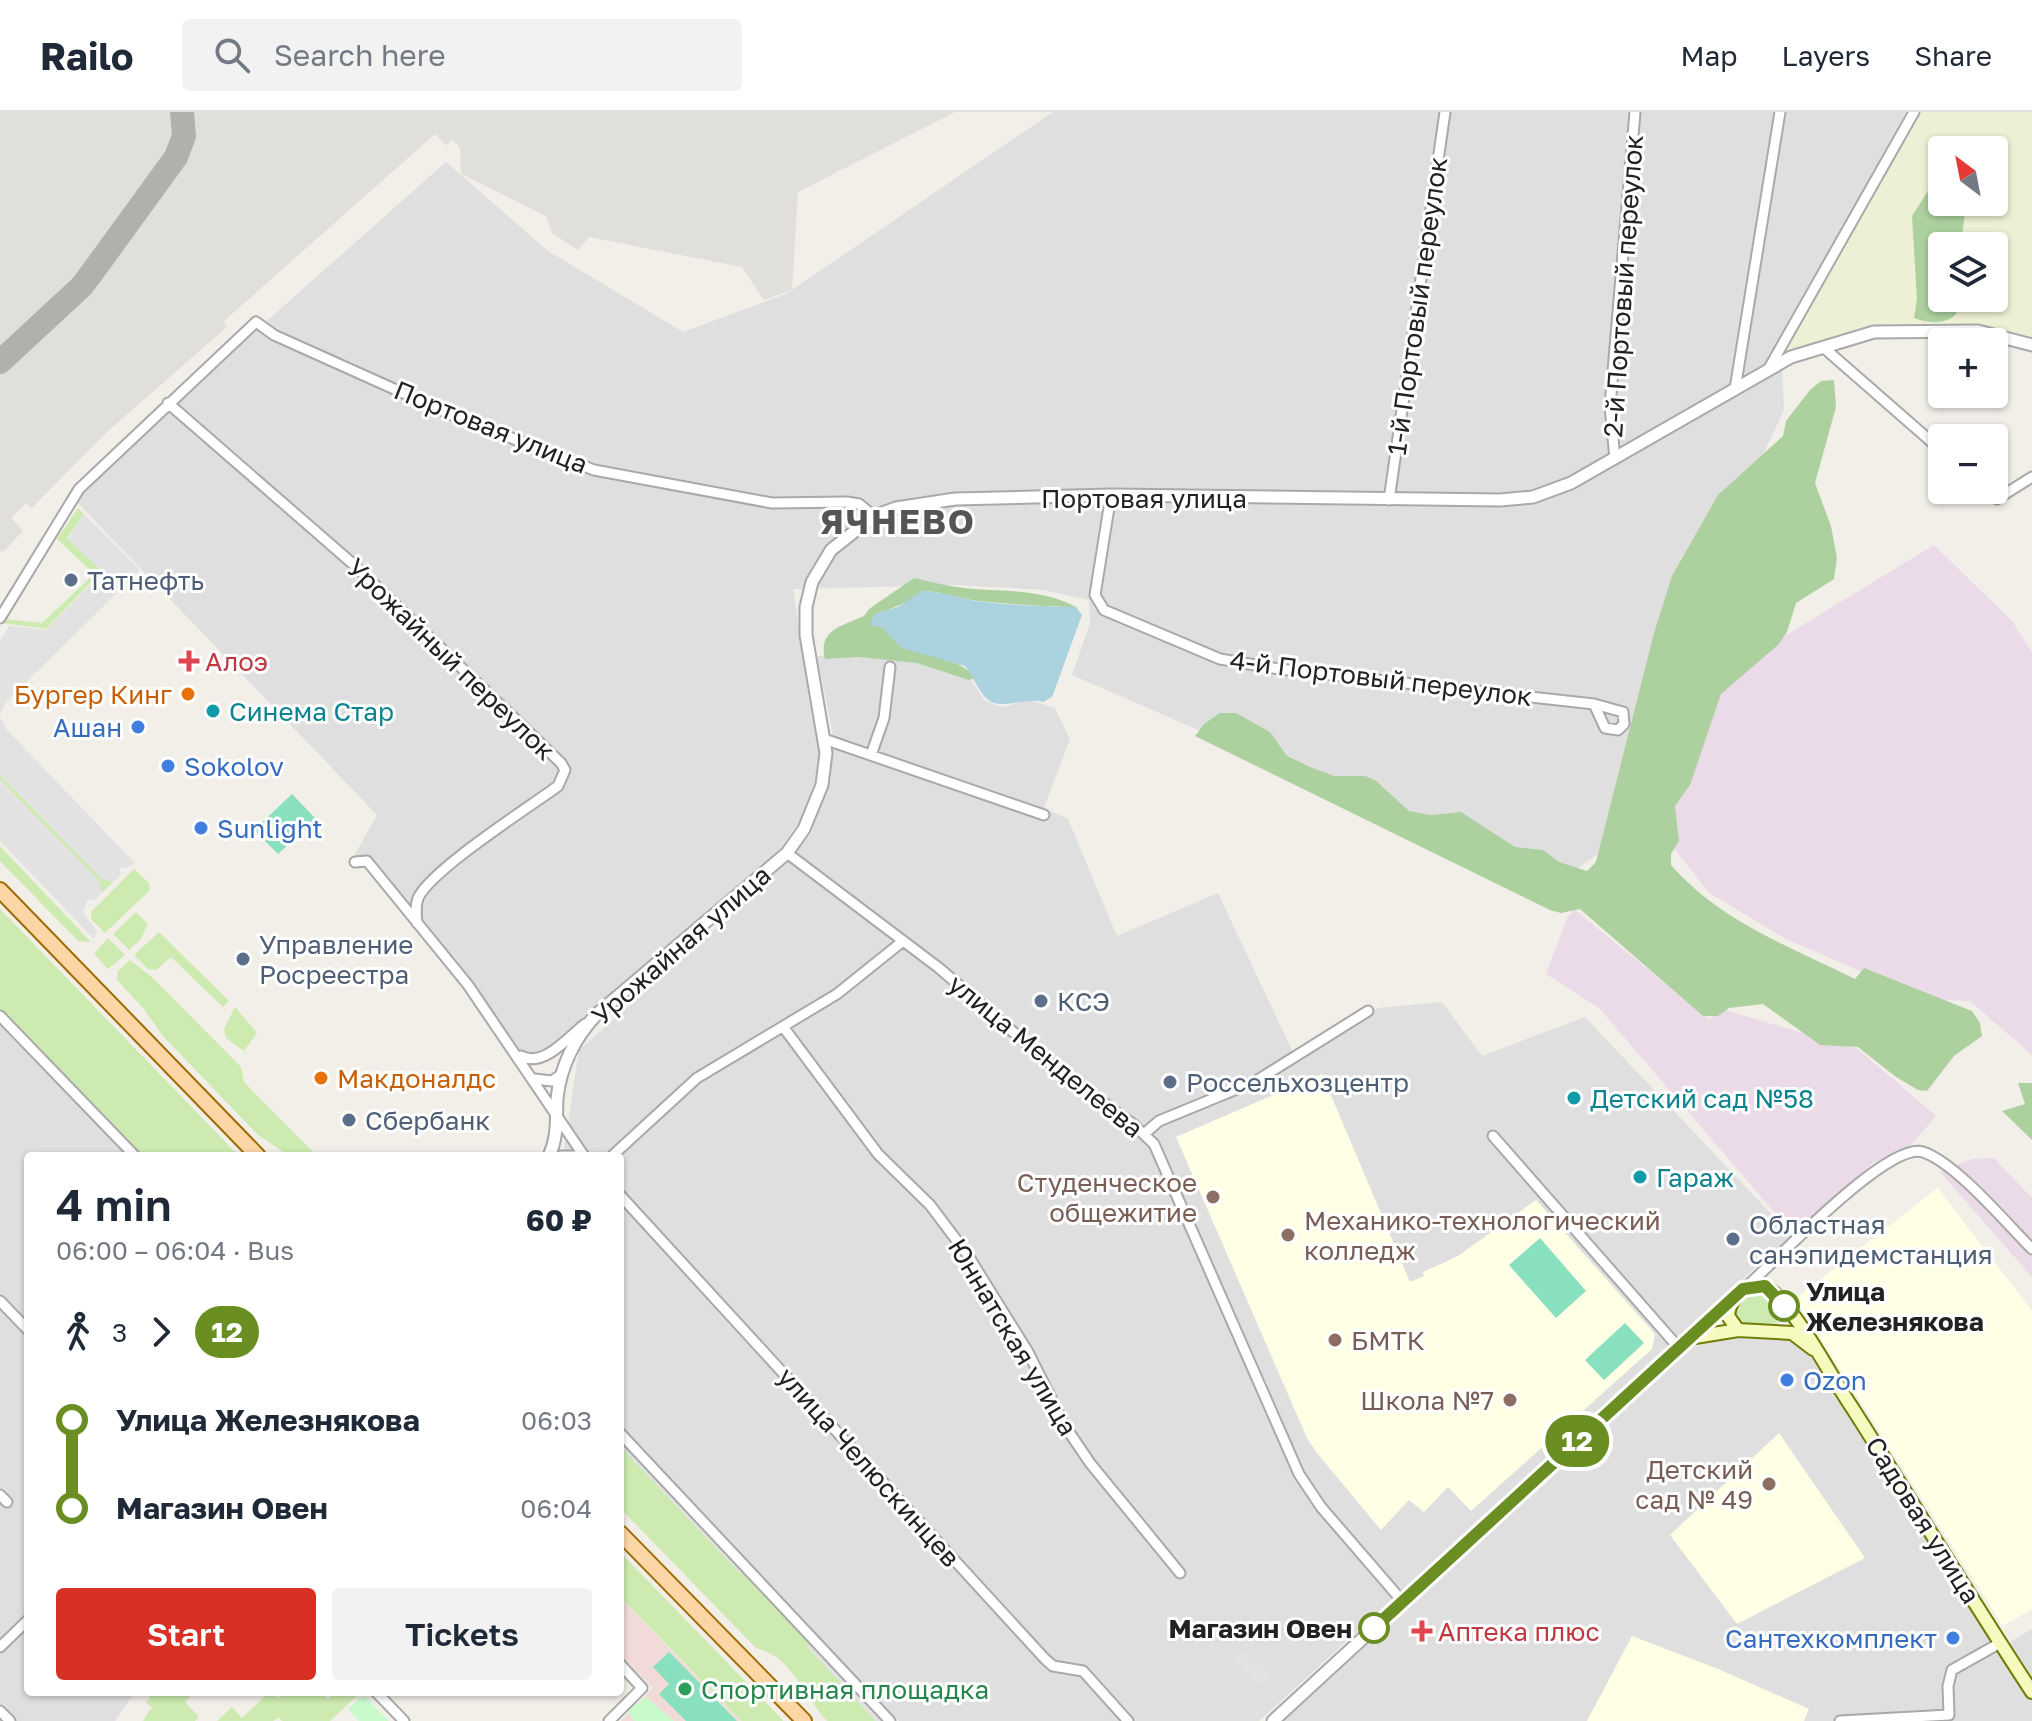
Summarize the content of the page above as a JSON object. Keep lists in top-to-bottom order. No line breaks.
{"streets":{"main road":["Садовая улица"],"street":["2-й Портовый переулок","1-й Портовый переулок","Портовая улица","Урожайный переулок","4-й Портовый переулок","Урожайная улица","улица Менделеева","Юннатская улица","улица Челюскинцев"]},"crossings":[["2-й Портовый переулок","Портовая улица"],["1-й Портовый переулок","Портовая улица"],["Портовая улица","Урожайный переулок"],["Портовая улица","4-й Портовый переулок"],["Портовая улица","Урожайная улица"],["Урожайная улица","улица Менделеева"]],"districts":["ЯЧНЕВО"],"places":{"other":["Татнефть","Бургер Кинг","Синема Стар","Ашан","Sokolov","Sunlight","Управление Росреестра","КСЭ","Макдоналдс","Россельхозцентр","Детский сад №58","Сбербанк","Гараж","Студенческое общежитие","Механико-технологический колледж","Областная санэпидемстанция","Улица Железнякова","БМТК","Ozon","Школа №7","Детский сад № 49","Магазин Овен","Сантехкомплект","Спортивная площадка"],"health":["Алоэ","Аптека плюс"]},"lines":["bus line 12"],"north":"top left","page":{"header":"Railo","search":"Search here","nav":["Map","Layers","Share"],"on_map":"12","map_buttons":["+","−"],"heading":["4 min","06:00 – 06:04 · Bus","60 ₽"],"legs":["3","12"],"list":[{"name":"Улица Железнякова","value":"06:03"},{"name":"Магазин Овен","value":"06:04"}],"buttons":["Start","Tickets"]}}
